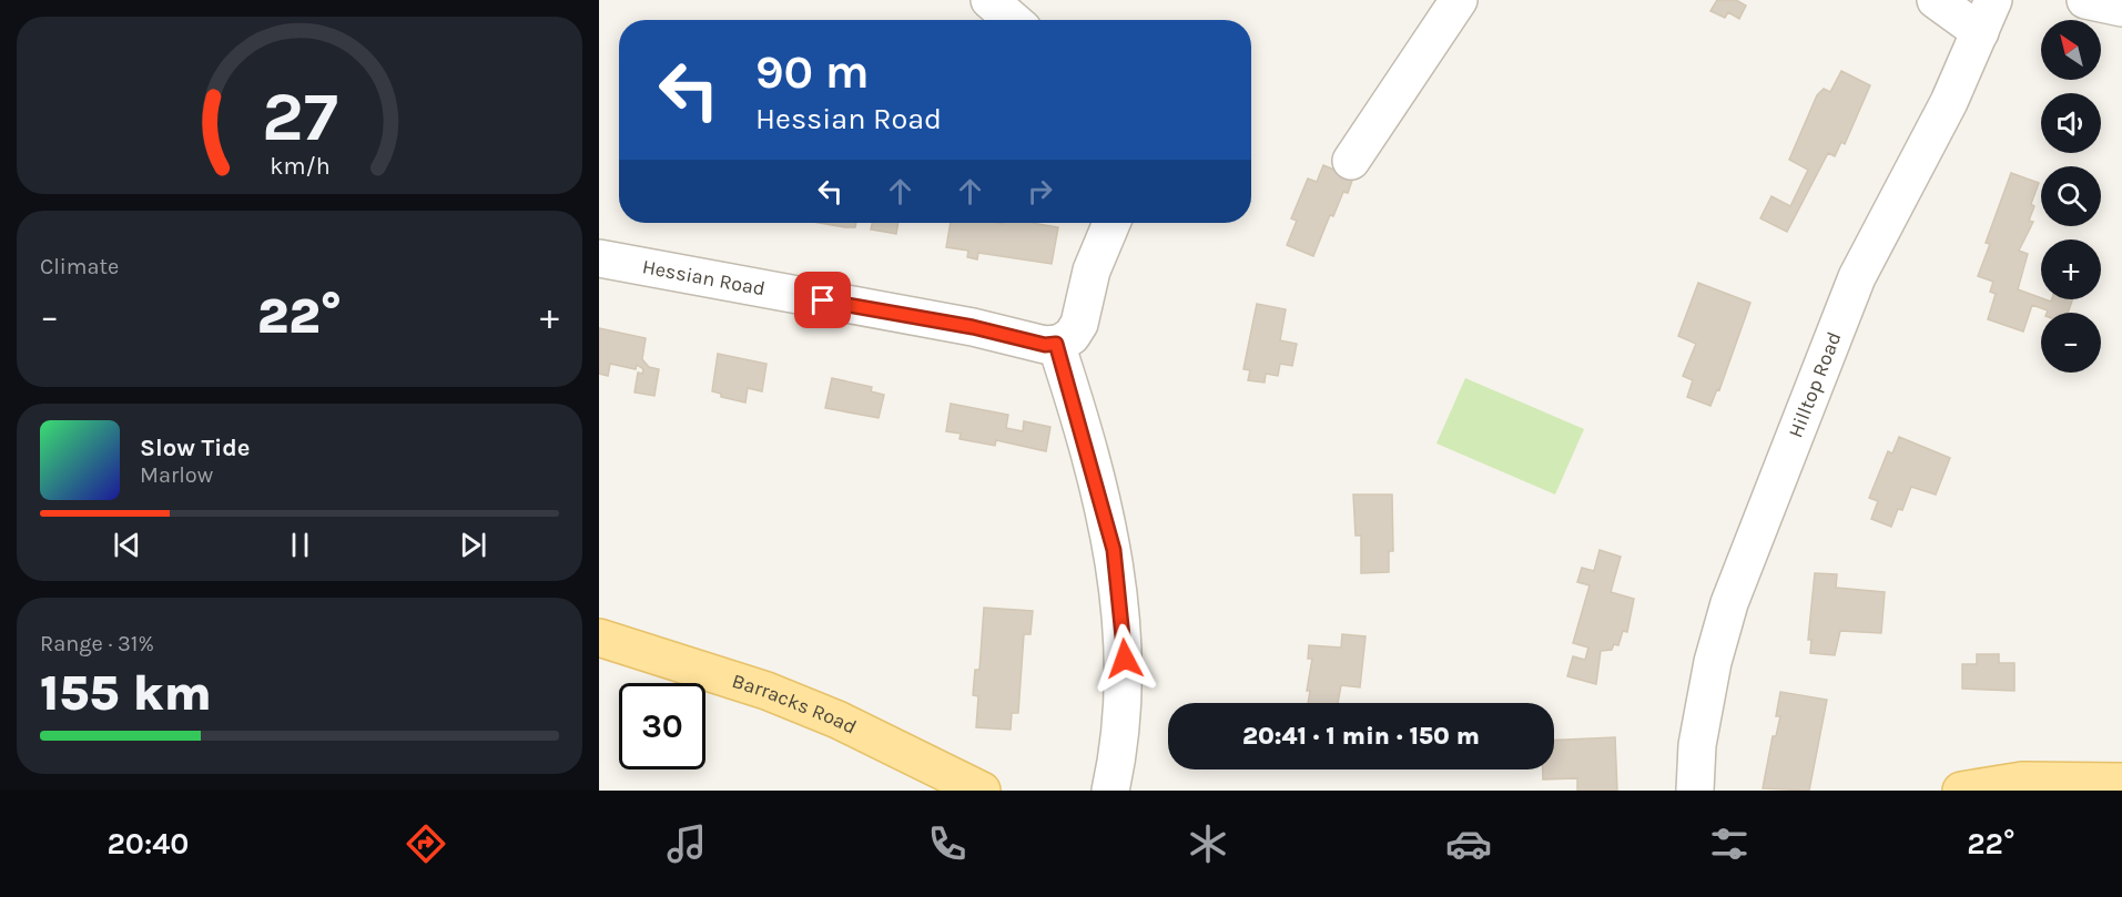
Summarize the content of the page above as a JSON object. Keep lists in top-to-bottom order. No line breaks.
{"streets":{"main road":["Barracks Road"],"street":["Hessian Road","Hilltop Road"]},"north":"top left","page":{"map_buttons":["+","−"],"turn":["90 m","Hessian Road"],"tile":["Climate",["Range · 31%","155 km"]],"heat":["−","22°","+"],"song":["Slow Tide","Marlow"],"limit":"30","trip":"20:41 · 1 min · 150 m","tabs":["20:40","22°"],"gauge":["27","km/h"]}}
